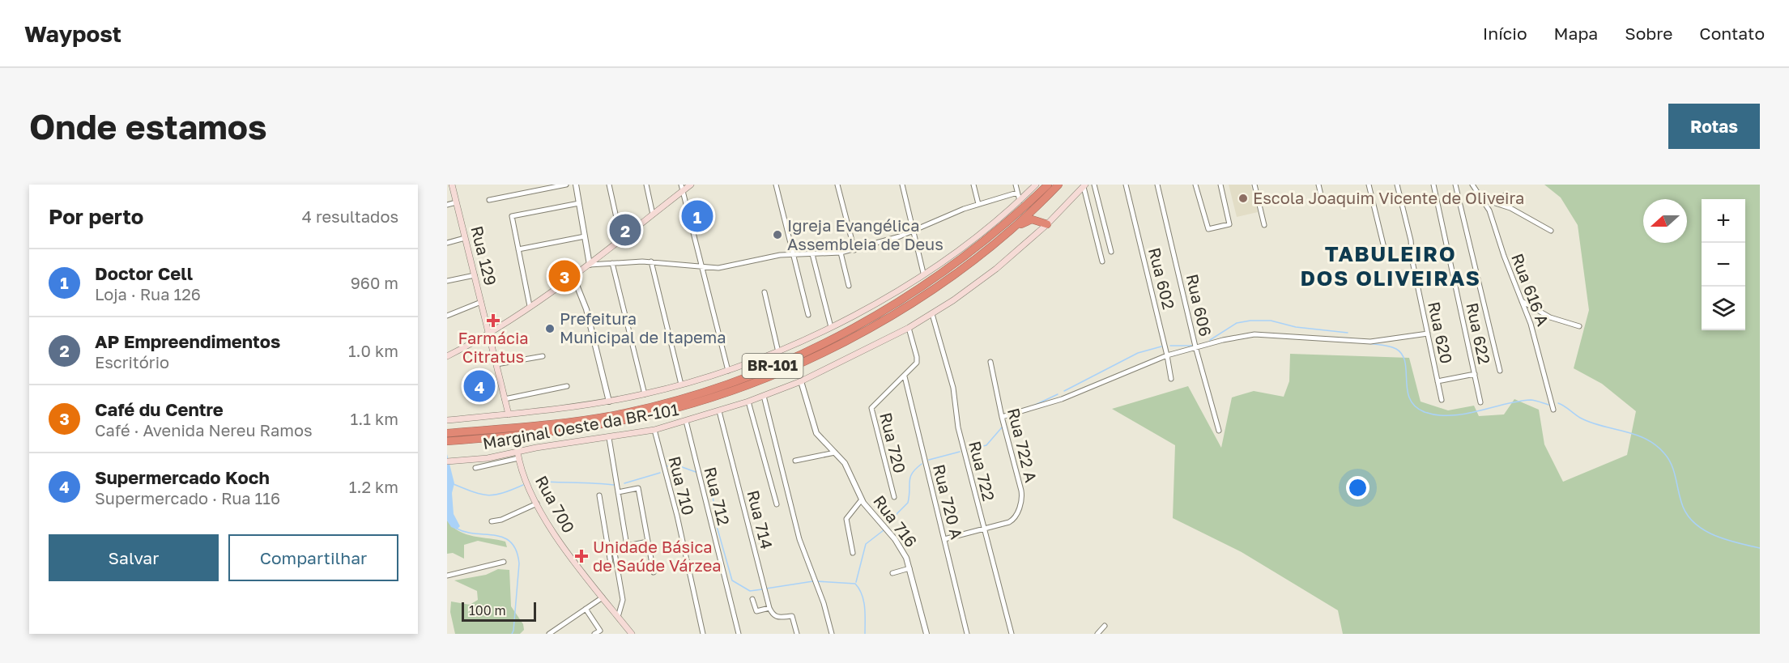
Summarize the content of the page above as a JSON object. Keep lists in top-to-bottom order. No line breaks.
{"streets":{"highway":["BR-101"],"main road":["Rua 129","Marginal Oeste da BR-101","Rua 700"],"street":["Rua 602","Rua 616 A","Rua 606","Rua 620","Rua 622","Rua 720","Rua 722 A","Rua 722","Rua 710","Rua 712","Rua 720 A","Rua 714","Rua 716"]},"crossings":[["Marginal Oeste da BR-101","Rua 720"],["Marginal Oeste da BR-101","Rua 722"],["Marginal Oeste da BR-101","Rua 710"],["Marginal Oeste da BR-101","Rua 712"],["Marginal Oeste da BR-101","Rua 700"],["Marginal Oeste da BR-101","Rua 714"],["Marginal Oeste da BR-101","Rua 716"],["Rua 720","Rua 720 A"],["Rua 722 A","Rua 722"],["Rua 722 A","Rua 720 A"]],"districts":["TABULEIRO DOS OLIVEIRAS"],"places":{"other":["Escola Joaquim Vicente de Oliveira","Igreja Evangélica Assembleia de Deus","Prefeitura Municipal de Itapema"],"health":["Farmácia Citratus","Unidade Básica de Saúde Várzea"]},"scale_bar":"100 m","north":"left","page":{"header":"Waypost","nav":["Início","Mapa","Sobre","Contato"],"buttons":["Rotas",["Salvar","Compartilhar"]],"title":"Onde estamos","heading":["Por perto","4 resultados"],"pins":["1","2","3","4"],"map_buttons":["+","−"],"list":[{"mark":"1","name":"Doctor Cell","note":"Loja · Rua 126","value":"960 m"},{"mark":"2","name":"AP Empreendimentos","note":"Escritório","value":"1.0 km"},{"mark":"3","name":"Café du Centre","note":"Café · Avenida Nereu Ramos","value":"1.1 km"},{"mark":"4","name":"Supermercado Koch","note":"Supermercado · Rua 116","value":"1.2 km"}],"scale":"100 m"}}
